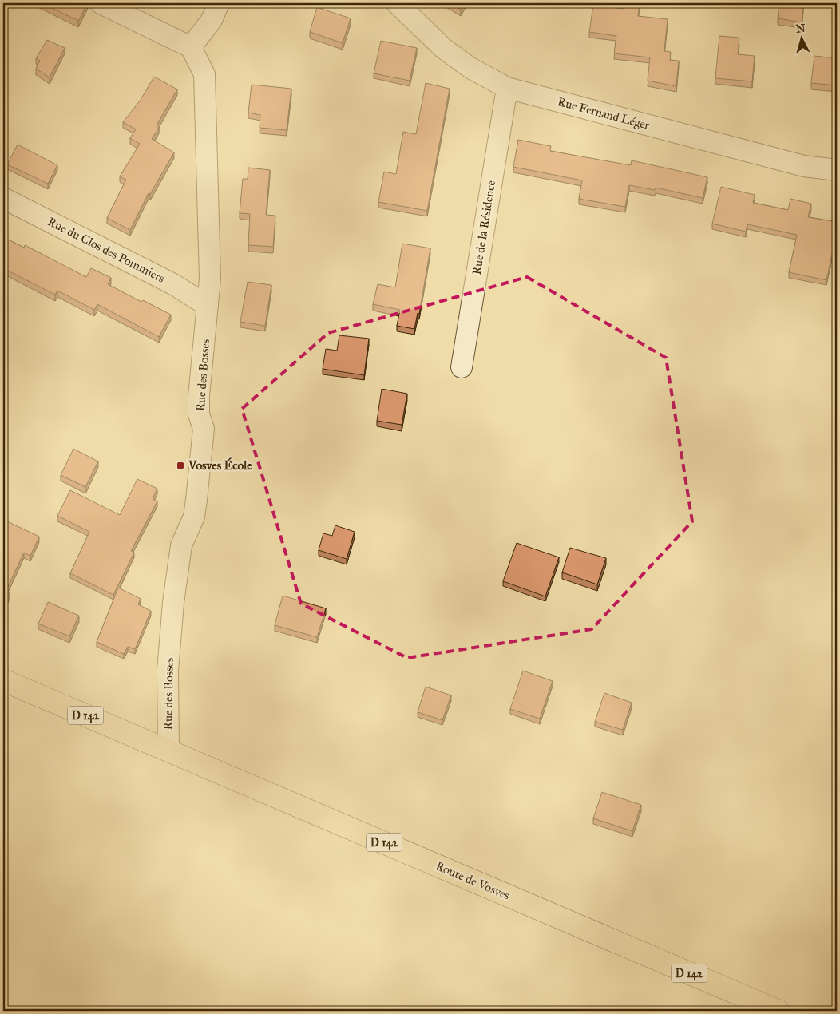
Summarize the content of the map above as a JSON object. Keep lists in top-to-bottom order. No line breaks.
{"streets":{"main road":["D 142","Route de Vosves"],"street":["Rue Fernand Léger","Rue de la Résidence","Rue du Clos des Pommiers","Rue des Bosses"]},"crossings":[["Rue Fernand Léger","Rue de la Résidence"],["Rue du Clos des Pommiers","Rue des Bosses"],["Rue des Bosses","D 142"],["Rue des Bosses","Route de Vosves"],["D 142","Route de Vosves"]],"places":{"transit":["Vosves École"]},"north":"top"}
